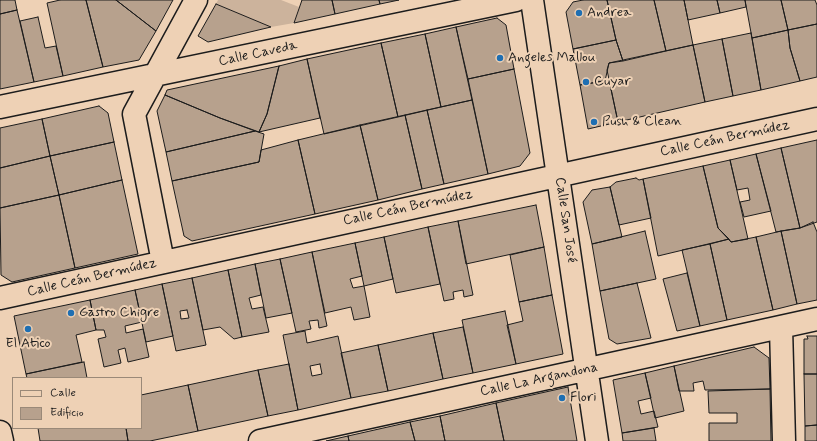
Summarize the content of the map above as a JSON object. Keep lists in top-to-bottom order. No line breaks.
{"streets":{"street":["Calle Caveda","Calle Ceán Bermúdez","Calle San José","Calle La Argandona"]},"crossings":[["Calle Ceán Bermúdez","Calle San José"],["Calle San José","Calle La Argandona"]],"places":["Andrea","Angeles Mallou","Cuyar","Push & Clean","Gastro Chigre","El Atico","Flori"],"legend":["Calle","Edificio"]}
